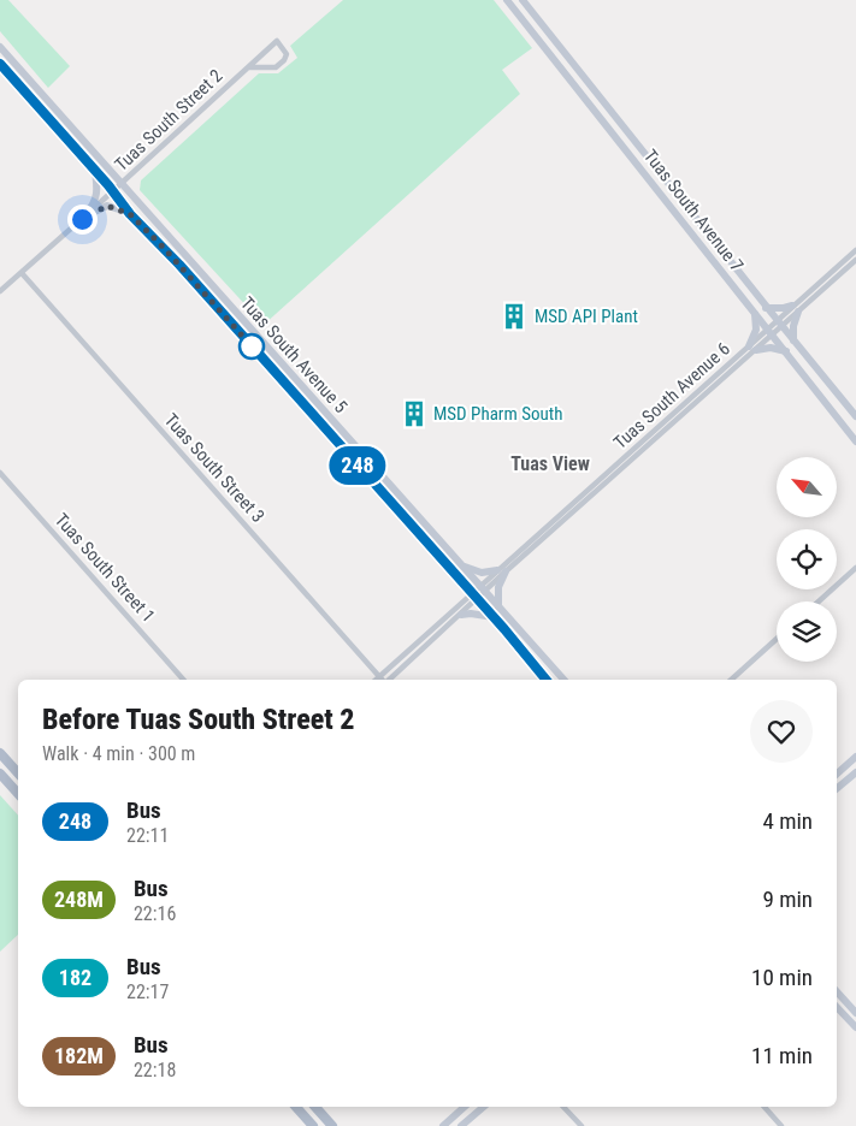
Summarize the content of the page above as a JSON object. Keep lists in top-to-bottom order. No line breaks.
{"streets":{"main road":["Tuas South Avenue 7","Tuas South Avenue 5"],"street":["Tuas South Street 2","Tuas South Avenue 6","Tuas South Street 3","Tuas South Street 1"]},"crossings":[["Tuas South Street 2","Tuas South Avenue 5"],["Tuas South Street 2","Tuas South Street 3"],["Tuas South Avenue 7","Tuas South Avenue 6"],["Tuas South Avenue 5","Tuas South Avenue 6"],["Tuas South Avenue 6","Tuas South Street 3"]],"districts":["Tuas View"],"places":{"building":["MSD API Plant","MSD Pharm South"]},"lines":["bus line 248"],"north":"top left","page":{"on_map":"248","heading":["Before Tuas South Street 2","Walk · 4 min · 300 m"],"list":[{"mark":"248","name":"Bus","note":"22:11","value":"4 min"},{"mark":"248M","name":"Bus","note":"22:16","value":"9 min"},{"mark":"182","name":"Bus","note":"22:17","value":"10 min"},{"mark":"182M","name":"Bus","note":"22:18","value":"11 min"}]}}
